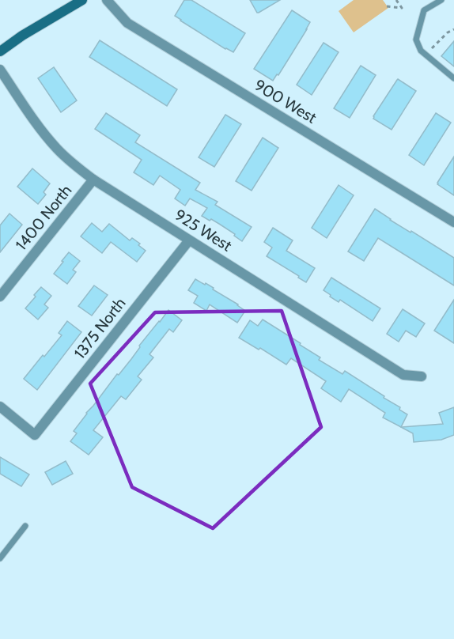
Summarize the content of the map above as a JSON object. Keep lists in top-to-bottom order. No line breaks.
{"streets":{"street":["900 West","1400 North","925 West","1375 North"]},"crossings":[["1400 North","925 West"],["925 West","1375 North"]]}
